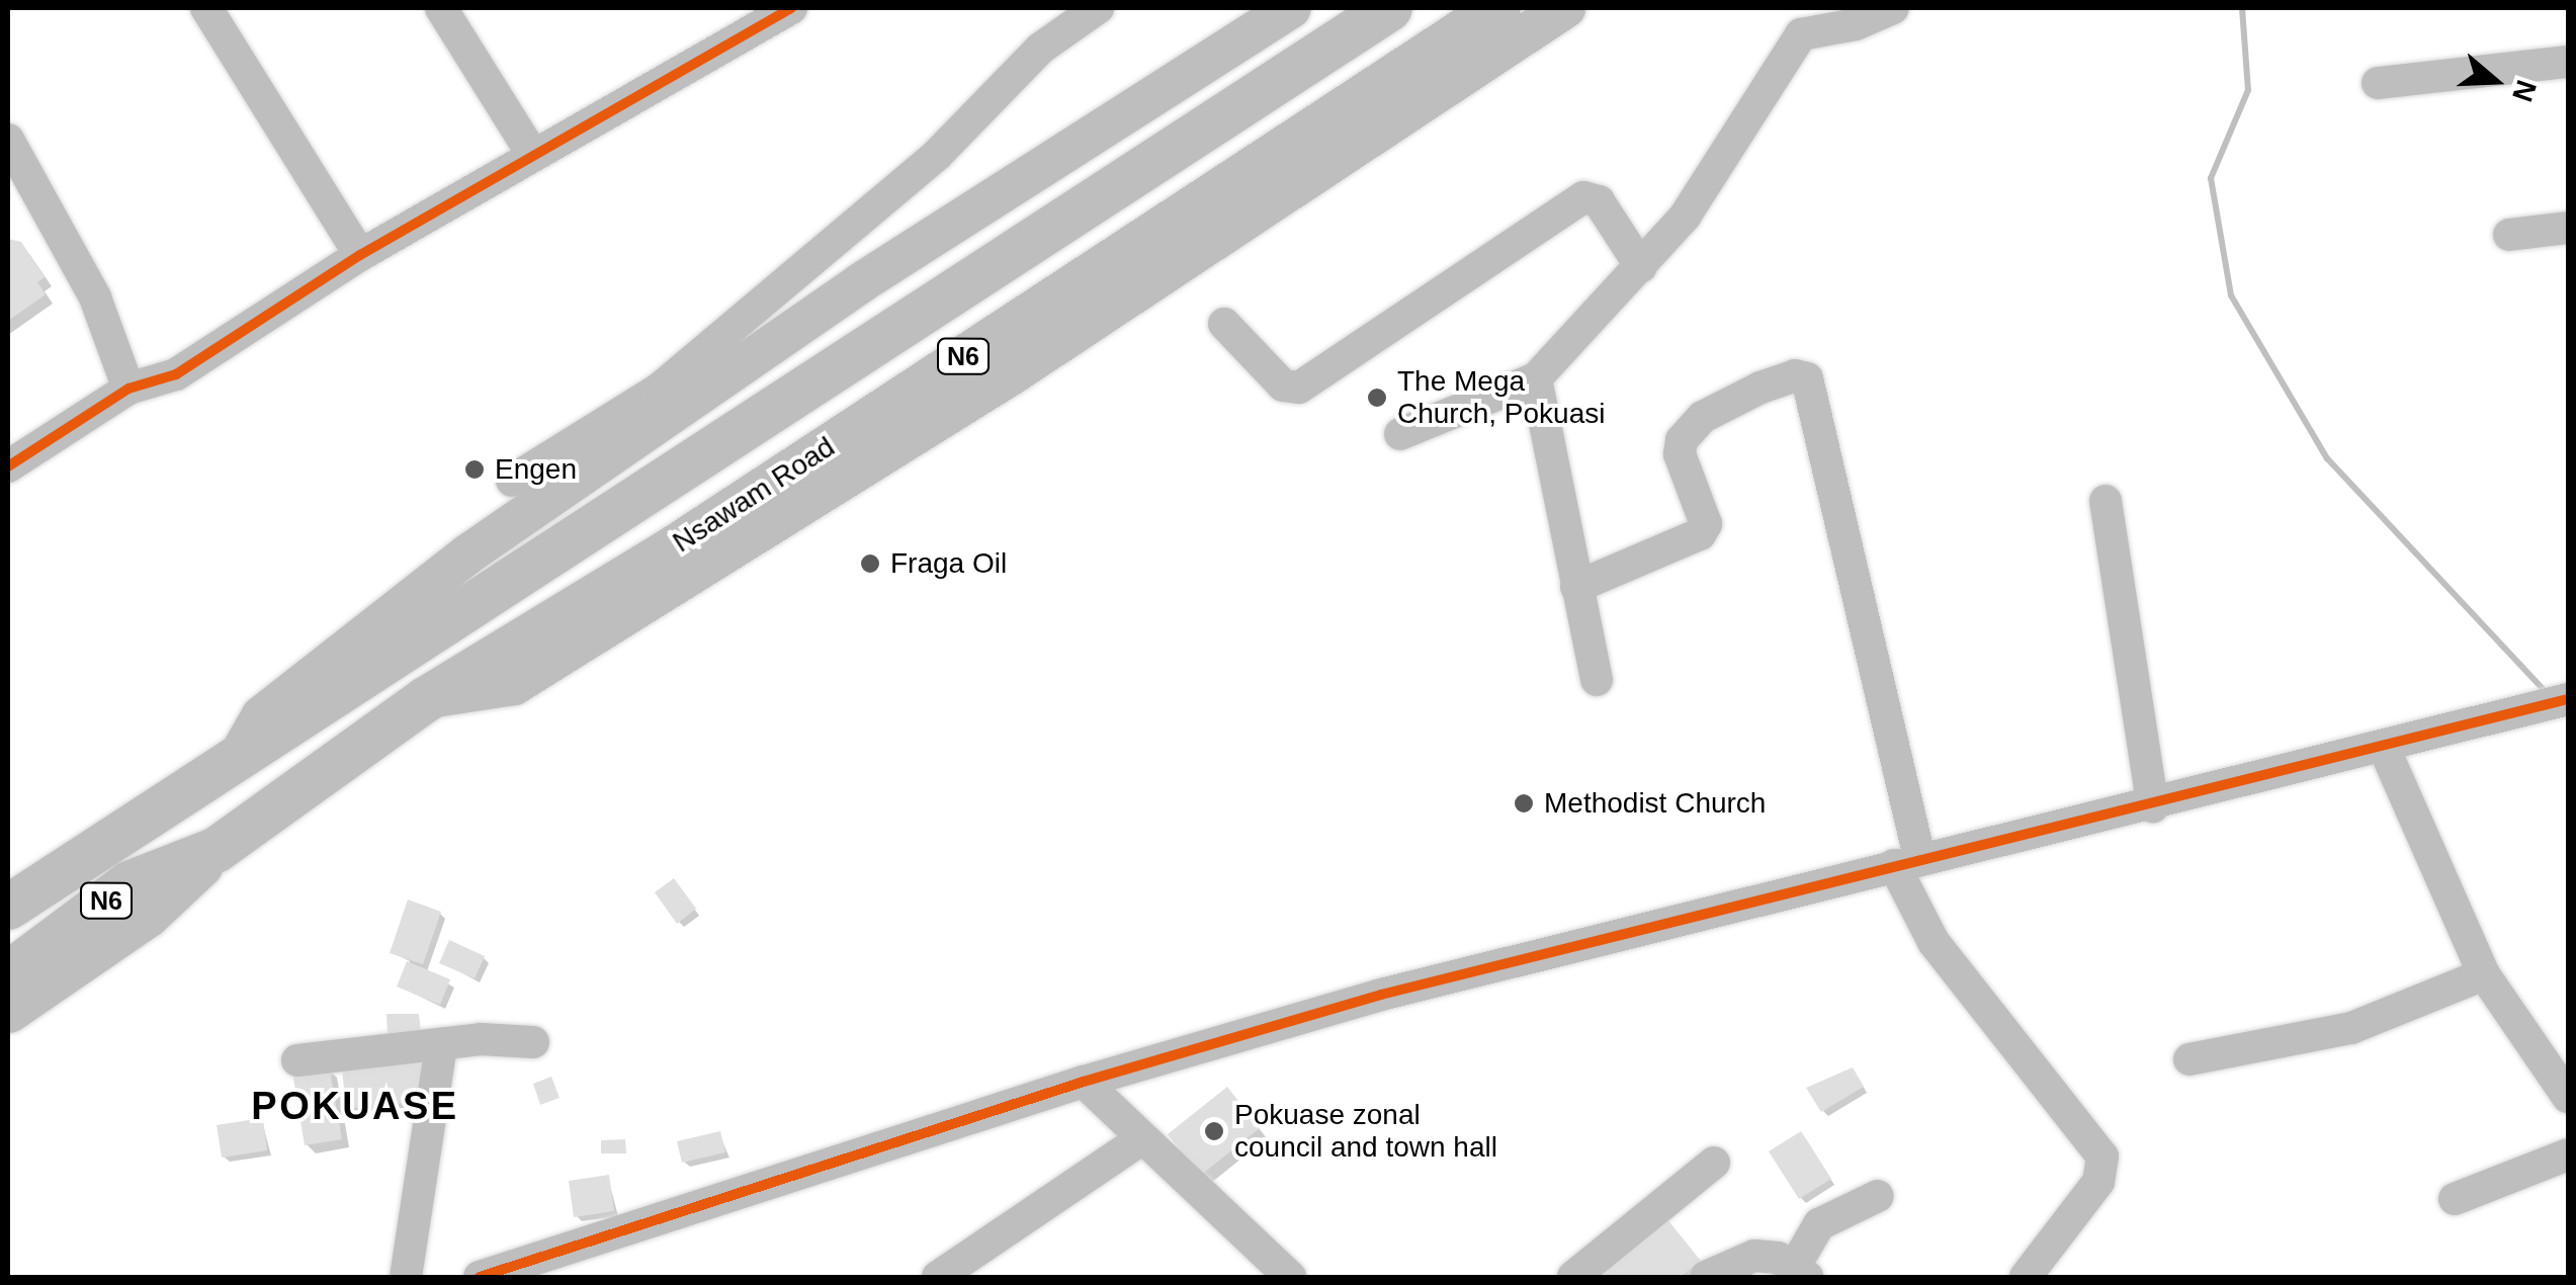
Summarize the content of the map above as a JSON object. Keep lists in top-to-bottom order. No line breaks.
{"streets":{"highway":["N6","Nsawam Road"]},"districts":["POKUASE"],"places":["The Mega Church, Pokuasi","Engen","Fraga Oil","Methodist Church","Pokuase zonal council and town hall"],"north":"right"}
